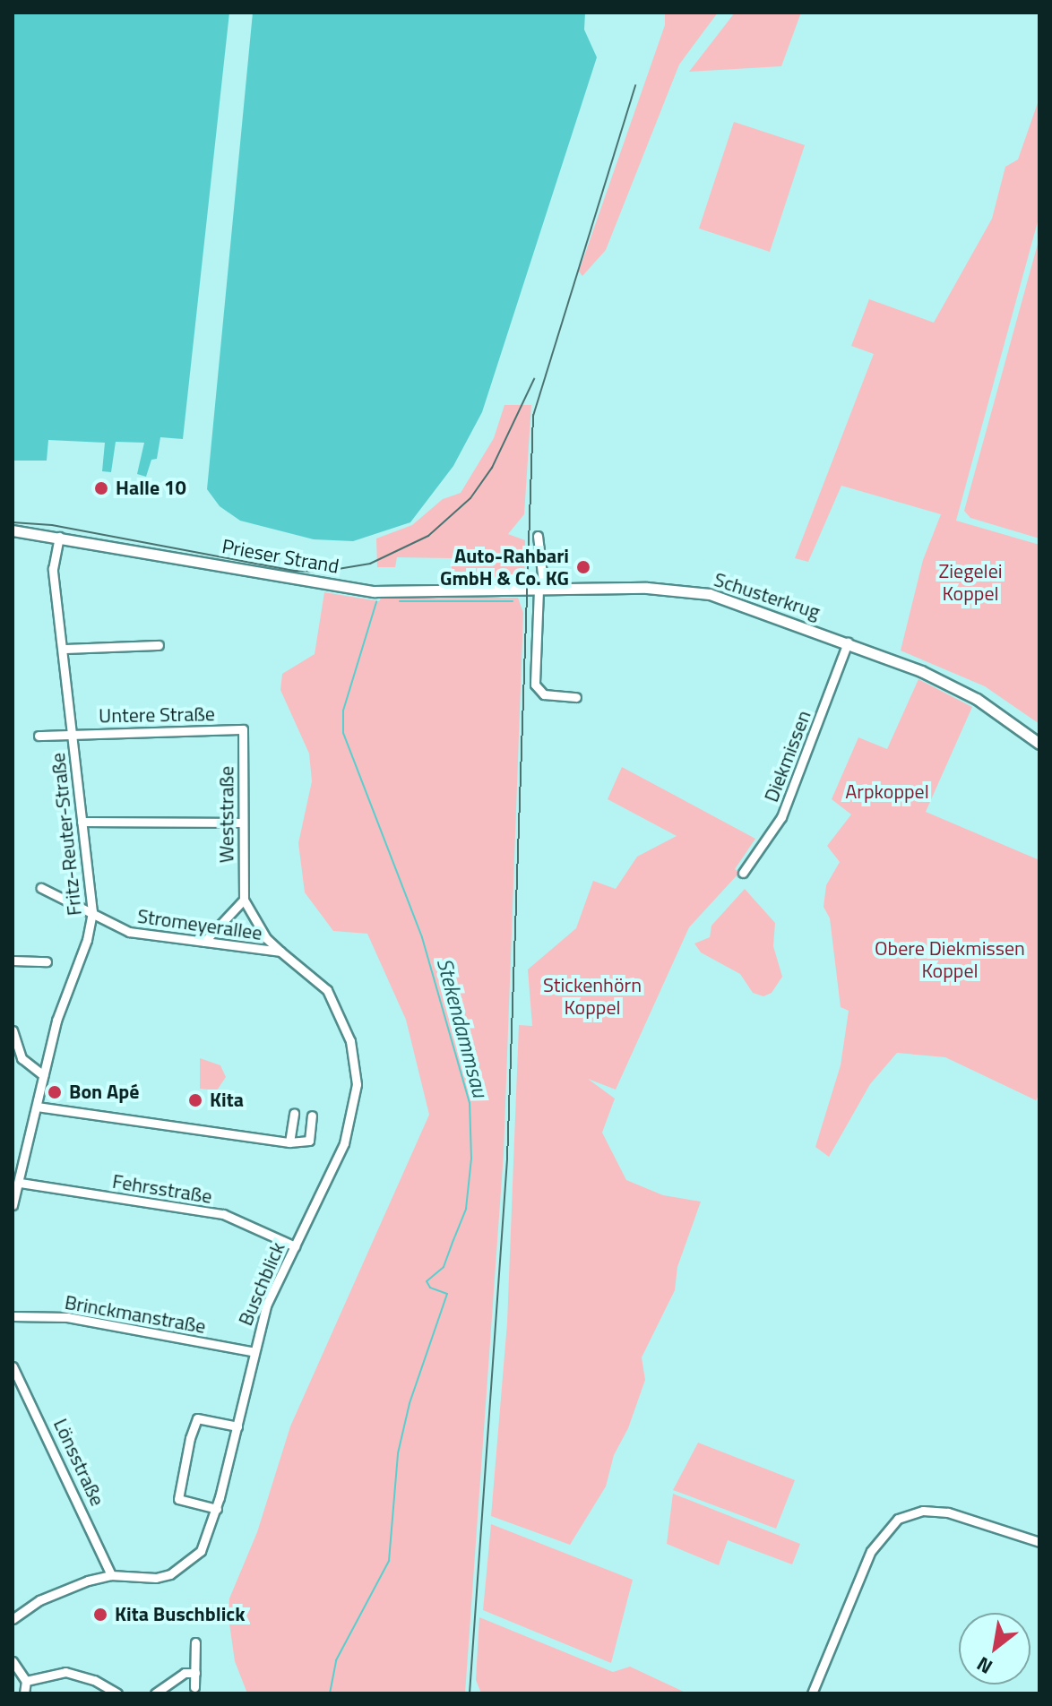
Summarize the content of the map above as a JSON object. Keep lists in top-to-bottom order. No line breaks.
{"streets":{"street":["Prieser Strand","Schusterkrug","Untere Straße","Diekmissen","Weststraße","Fritz-Reuter-Straße","Stromeyerallee","Fehrsstraße","Buschblick","Brinckmanstraße","Lönsstraße"]},"crossings":[["Prieser Strand","Schusterkrug"],["Prieser Strand","Fritz-Reuter-Straße"],["Schusterkrug","Diekmissen"],["Untere Straße","Weststraße"],["Untere Straße","Fritz-Reuter-Straße"],["Weststraße","Stromeyerallee"],["Fritz-Reuter-Straße","Stromeyerallee"],["Fritz-Reuter-Straße","Fehrsstraße"],["Stromeyerallee","Buschblick"],["Fehrsstraße","Buschblick"],["Buschblick","Brinckmanstraße"],["Buschblick","Lönsstraße"]],"water":["Stekendammsau"],"parks":["Ziegelei Koppel","Arpkoppel","Obere Diekmissen Koppel","Stickenhörn Koppel"],"places":["Halle 10","Auto-Rahbari GmbH & Co. KG","Bon Apé","Kita","Kita Buschblick"],"north":"bottom left"}
